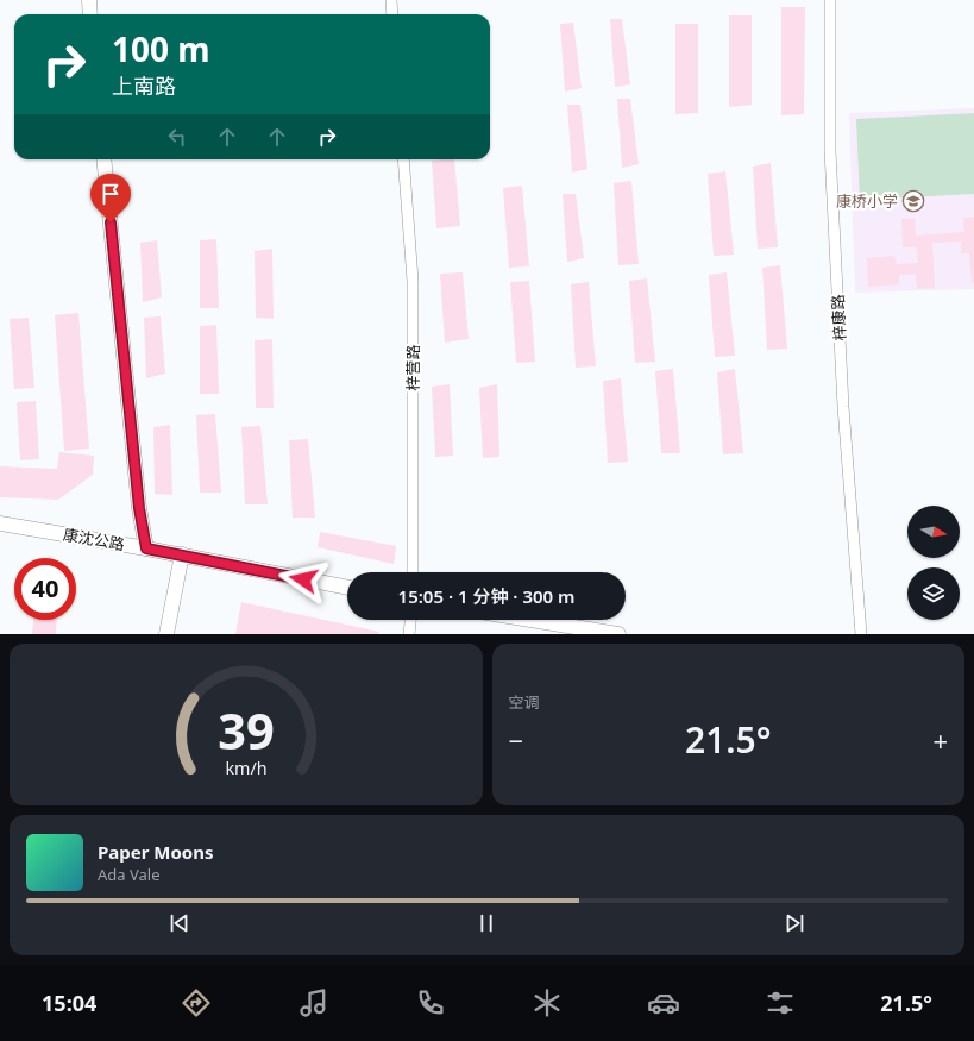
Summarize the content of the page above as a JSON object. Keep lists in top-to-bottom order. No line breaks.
{"streets":{"street":["梓康路","梓营路","康沈公路"]},"places":{"school or university":["康桥小学"]},"north":"right","page":{"turn":["100 m","上南路"],"limit":"40","trip":"15:05 · 1 分钟 · 300 m","tile":"空调","heat":["−","21.5°","+"],"song":["Paper Moons","Ada Vale"],"tabs":["15:04","21.5°"],"gauge":["39","km/h"]}}
